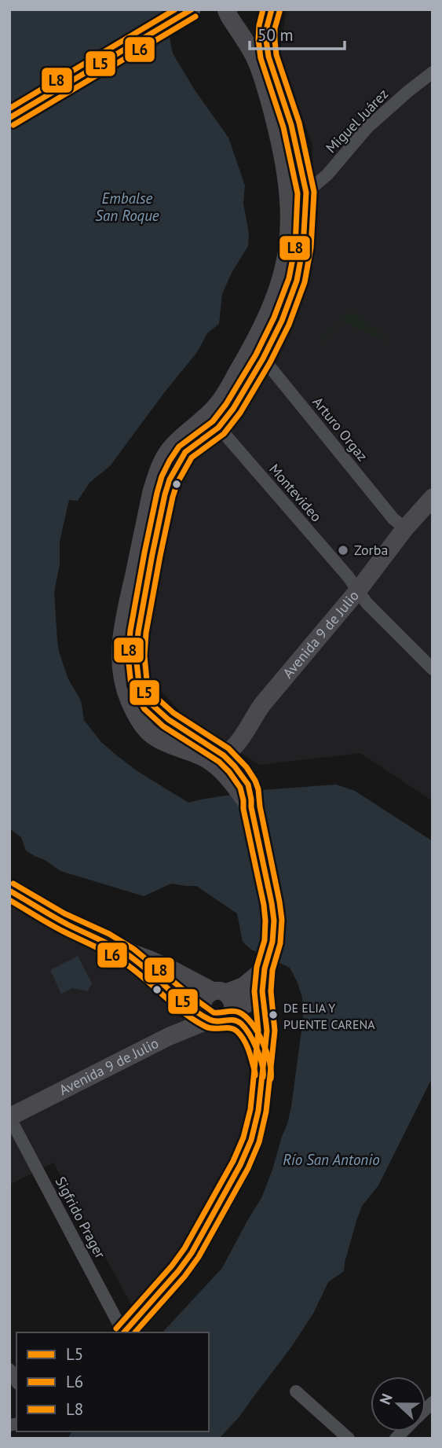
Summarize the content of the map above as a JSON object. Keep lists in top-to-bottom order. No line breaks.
{"streets":{"main road":["Avenida 9 de Julio"],"street":["Miguel Juárez","Arturo Orgaz","Montevideo","Sigfrido Prager"]},"crossings":[["Arturo Orgaz","Avenida 9 de Julio"],["Montevideo","Avenida 9 de Julio"],["Avenida 9 de Julio","Sigfrido Prager"]],"water":["Embalse San Roque","Río San Antonio"],"places":["Zorba","DE ELIA Y PUENTE CARENA"],"lines":["transit line L5","transit line L8","transit line L6"],"legend":["L5","L6","L8"],"scale_bar":"50 m","north":"left"}
